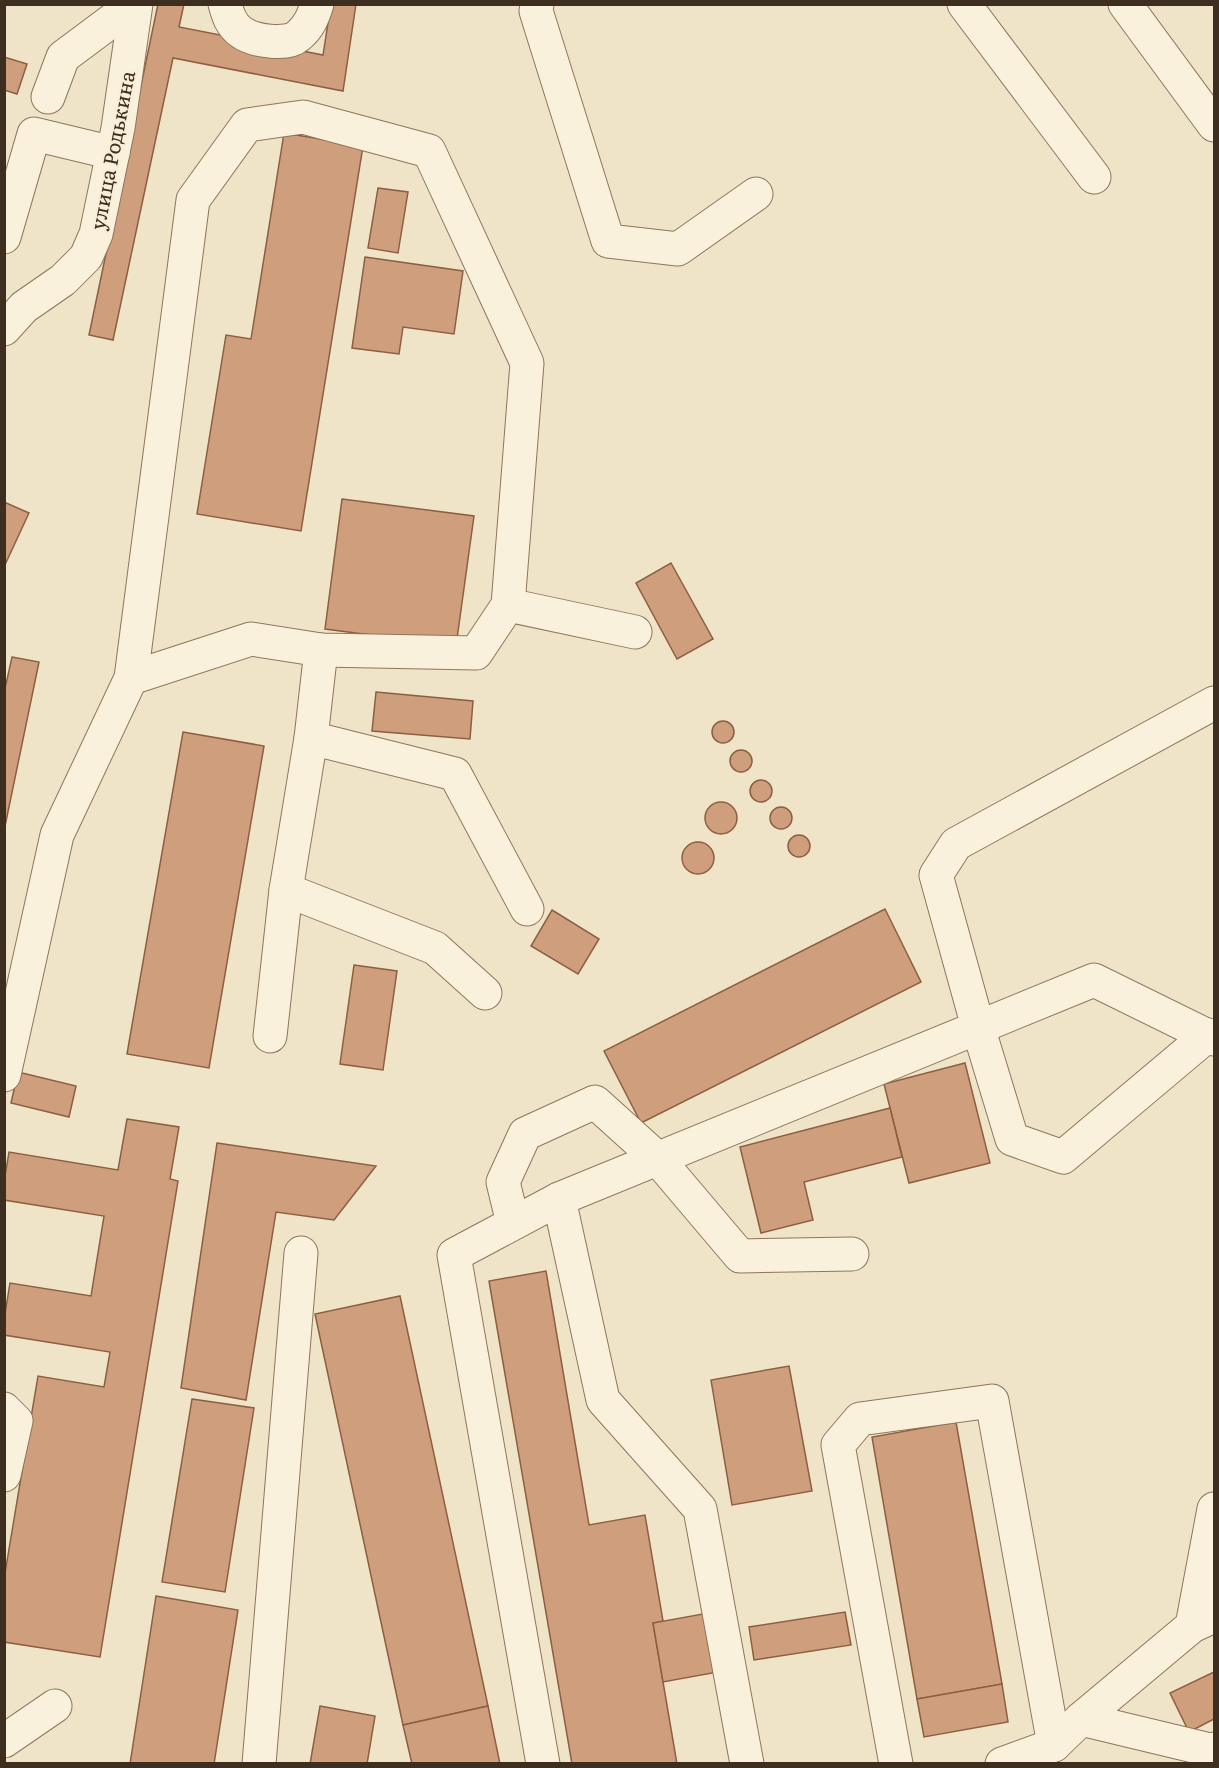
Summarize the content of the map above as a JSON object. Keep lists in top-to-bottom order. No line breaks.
{"streets":{"street":["улица Родькина"]}}
